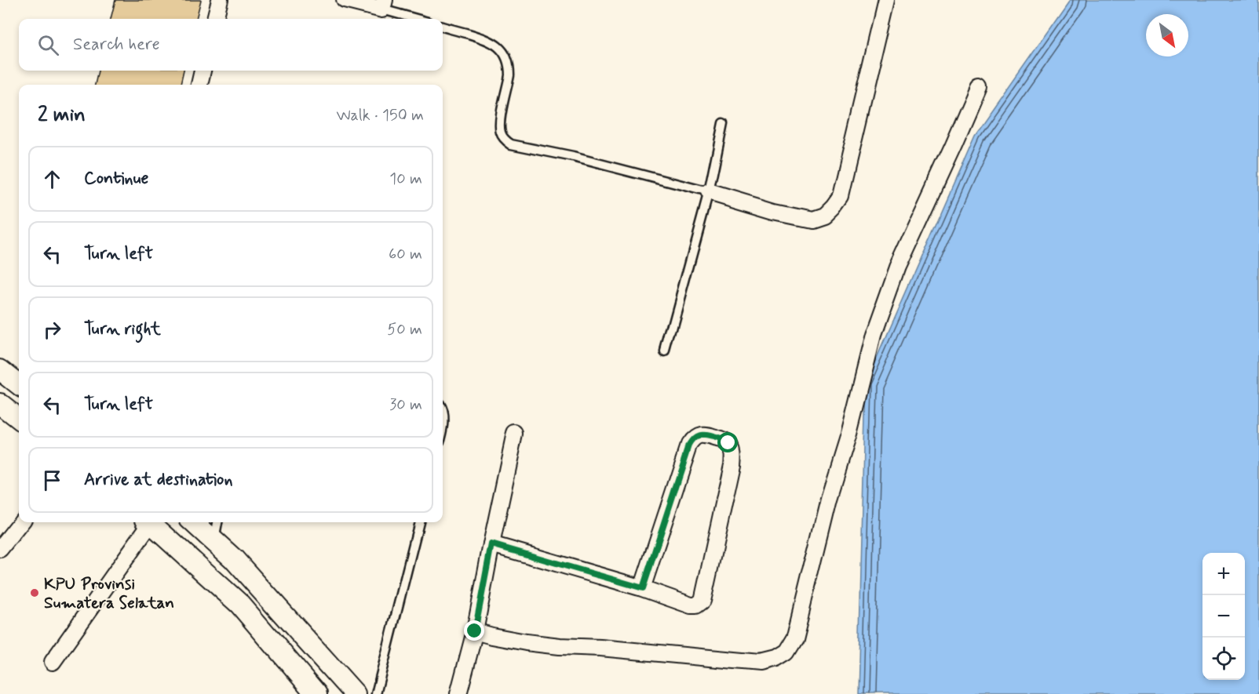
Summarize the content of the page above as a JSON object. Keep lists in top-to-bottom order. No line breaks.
{"places":["KPU Provinsi Sumatera Selatan"],"north":"bottom right","page":{"search":"Search here","heading":["2 min","Walk · 150 m"],"list":[["Continue","10 m"],["Turn left","60 m"],["Turn right","50 m"],["Turn left","30 m"],"Arrive at destination"],"map_buttons":["+","−"]}}
